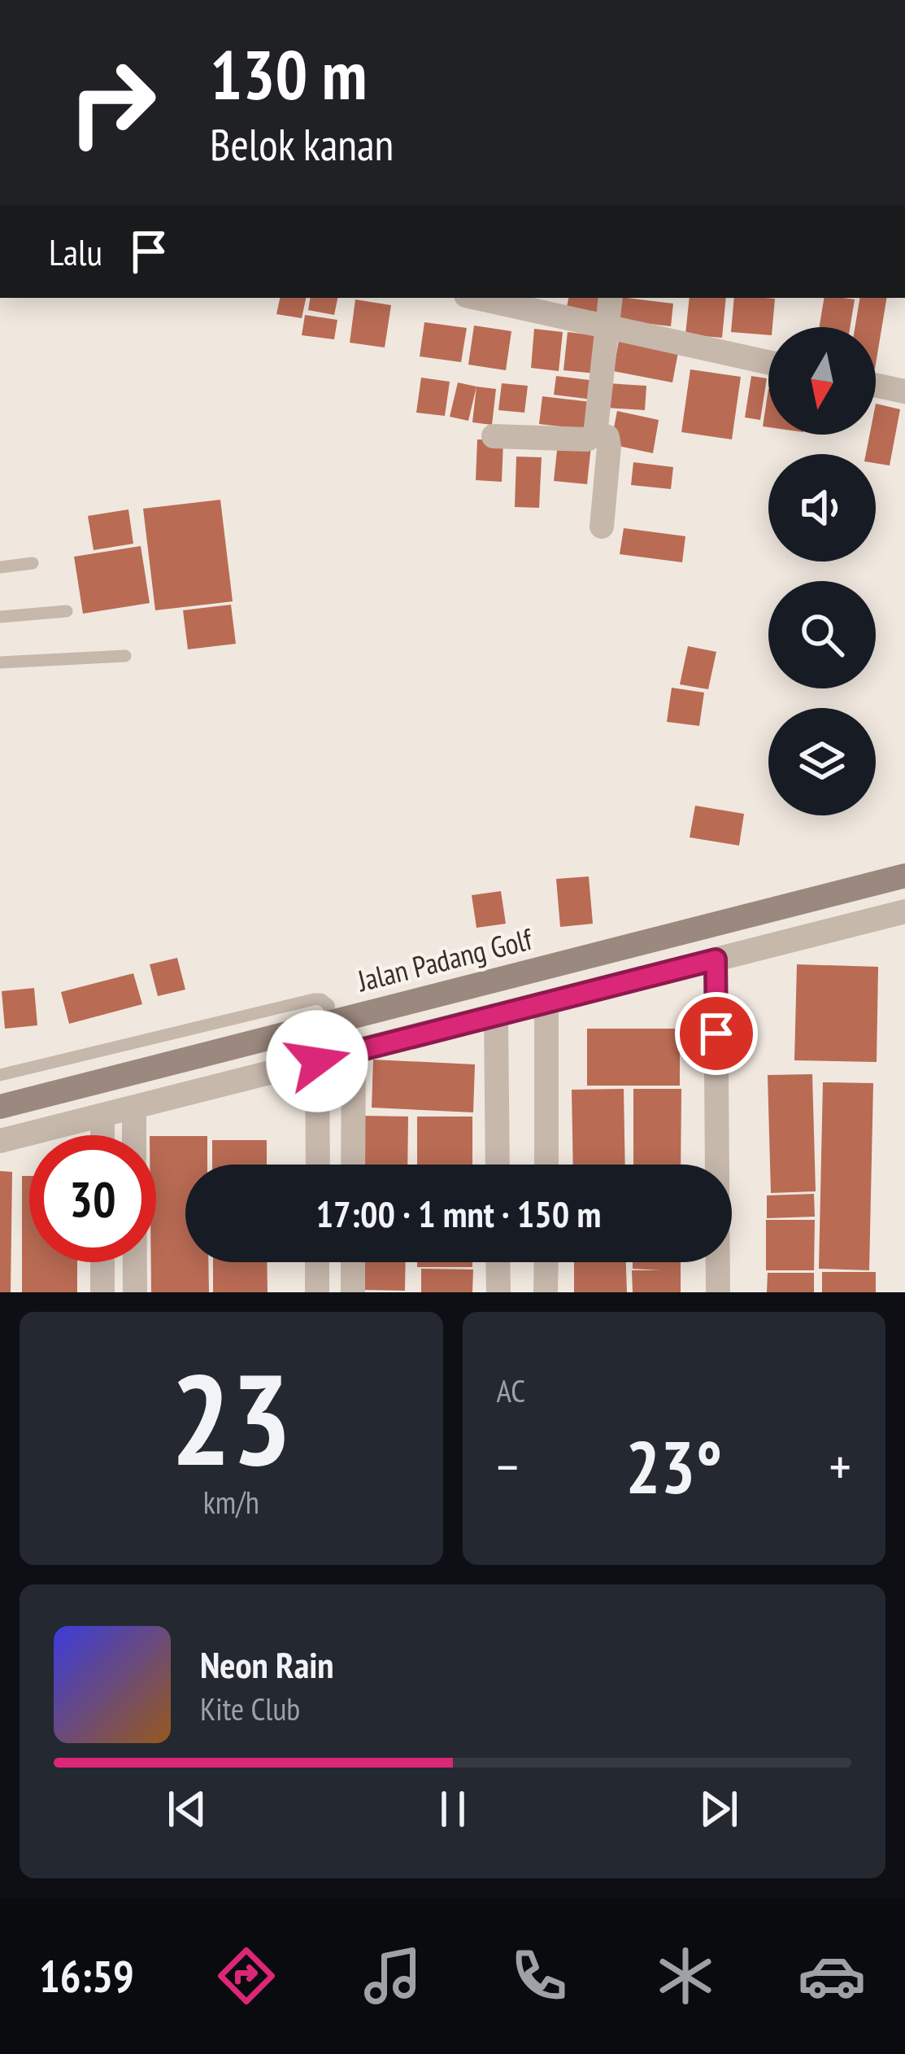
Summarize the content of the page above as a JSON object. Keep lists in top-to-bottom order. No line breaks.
{"streets":{"street":["Jalan Padang Golf"]},"north":"bottom","page":{"turn":["130 m","Belok kanan"],"then":"Lalu","limit":"30","trip":"17:00 · 1 mnt · 150 m","tile":[["23","km/h"],"AC"],"heat":["−","23°","+"],"song":["Neon Rain","Kite Club"],"tabs":"16:59"}}
